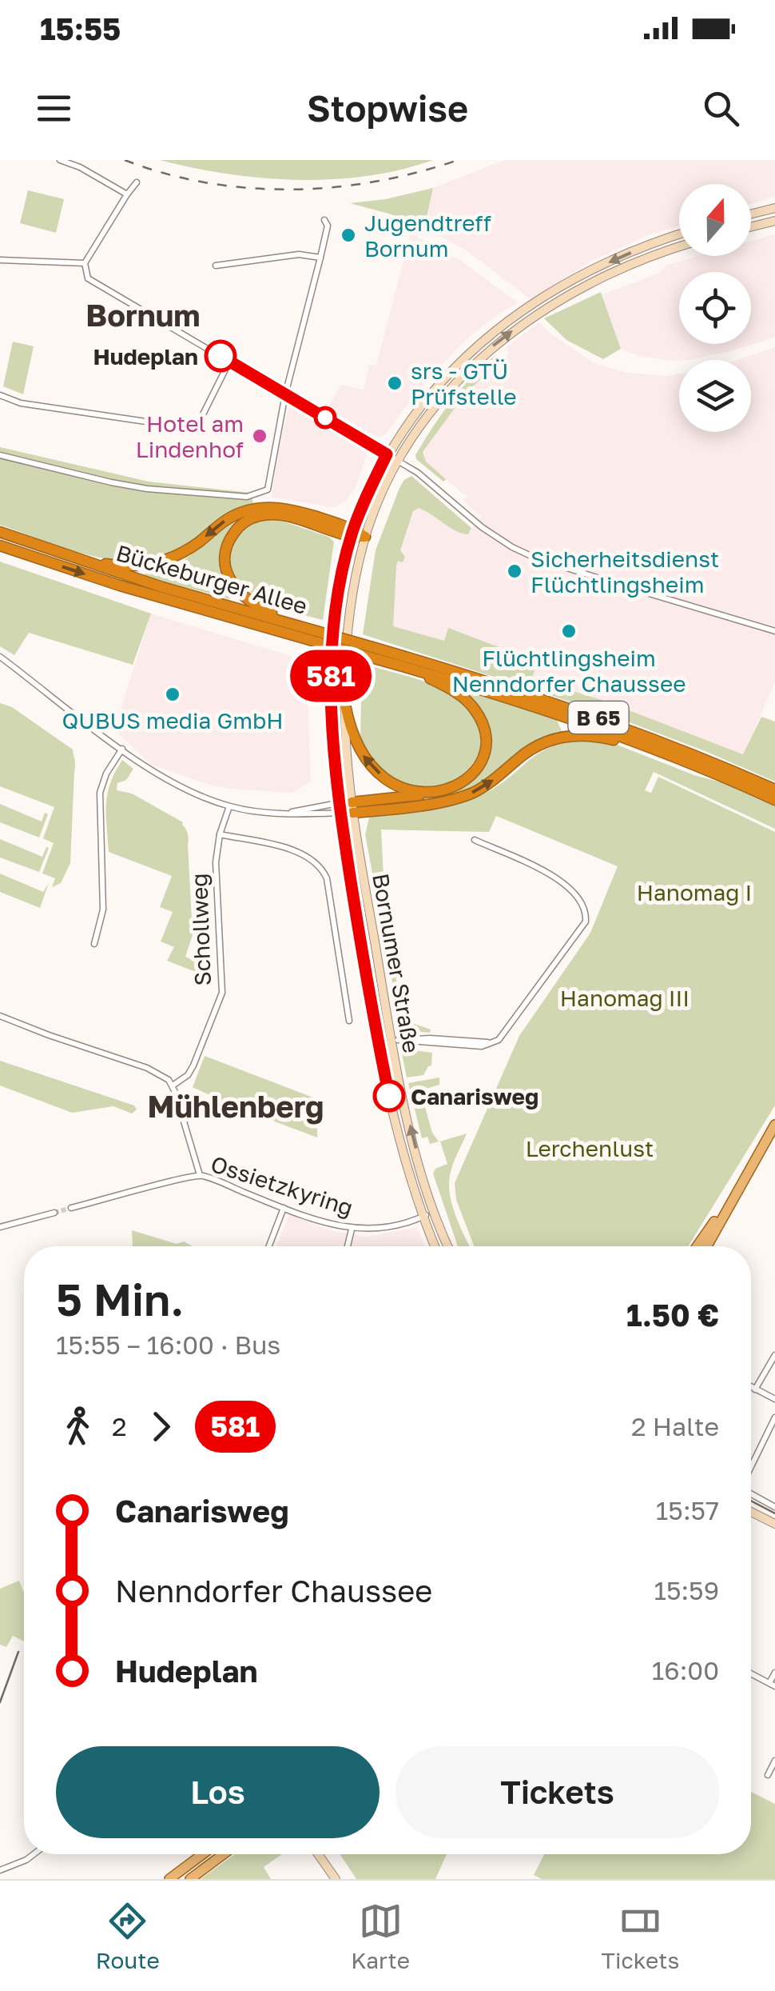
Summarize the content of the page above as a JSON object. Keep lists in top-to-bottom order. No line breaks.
{"streets":{"highway":["Bückeburger Allee","B 65"],"main road":["Bornumer Straße"],"street":["Schollweg","Ossietzkyring"]},"crossings":[["Bornumer Straße","Ossietzkyring"]],"districts":["Bornum","Mühlenberg"],"parks":["Hanomag I","Hanomag III","Lerchenlust"],"places":["Jugendtreff Bornum","Hudeplan","srs - GTÜ Prüfstelle","Hotel am Lindenhof","Sicherheitsdienst Flüchtlingsheim","Flüchtlingsheim Nenndorfer Chaussee","QUBUS media GmbH","Canarisweg"],"lines":["bus line 581"],"north":"top","page":{"status":"15:55","header":"Stopwise","on_map":"581","heading":["5 Min.","15:55 – 16:00 · Bus","1.50 €"],"legs":["2","581","2 Halte"],"list":[{"name":"Canarisweg","value":"15:57"},{"name":"Nenndorfer Chaussee","value":"15:59"},{"name":"Hudeplan","value":"16:00"}],"buttons":["Los","Tickets"],"tabs":["Route","Karte","Tickets"]}}
